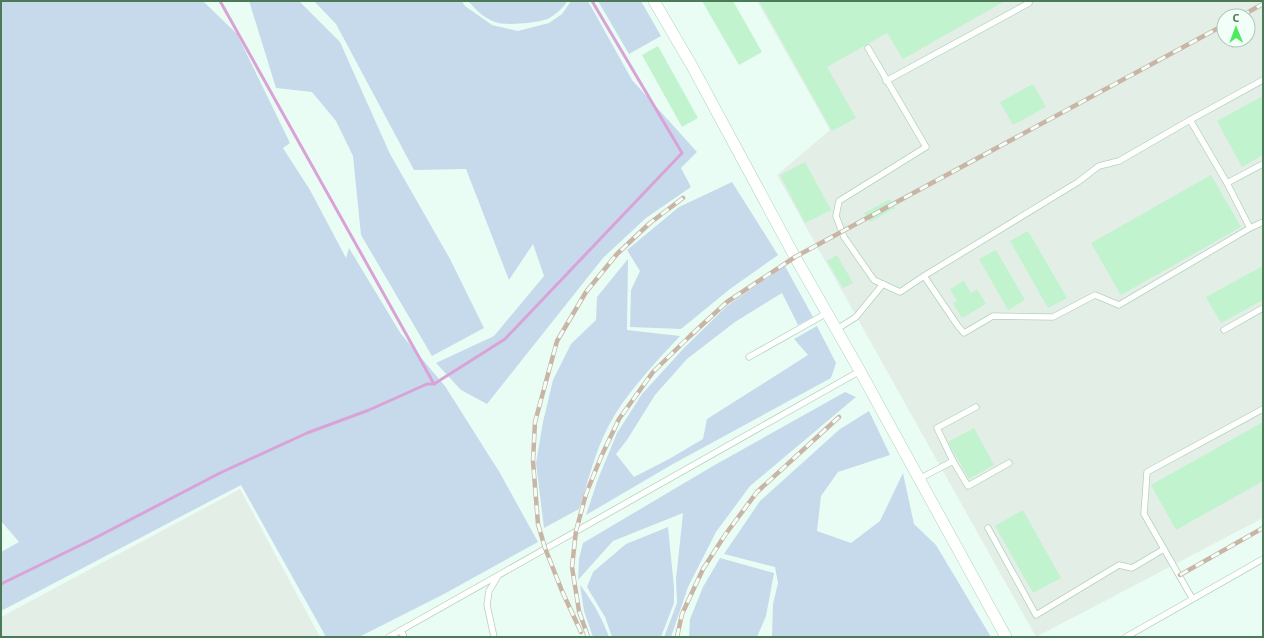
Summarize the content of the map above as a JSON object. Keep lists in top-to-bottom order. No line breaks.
{"north":"top"}
